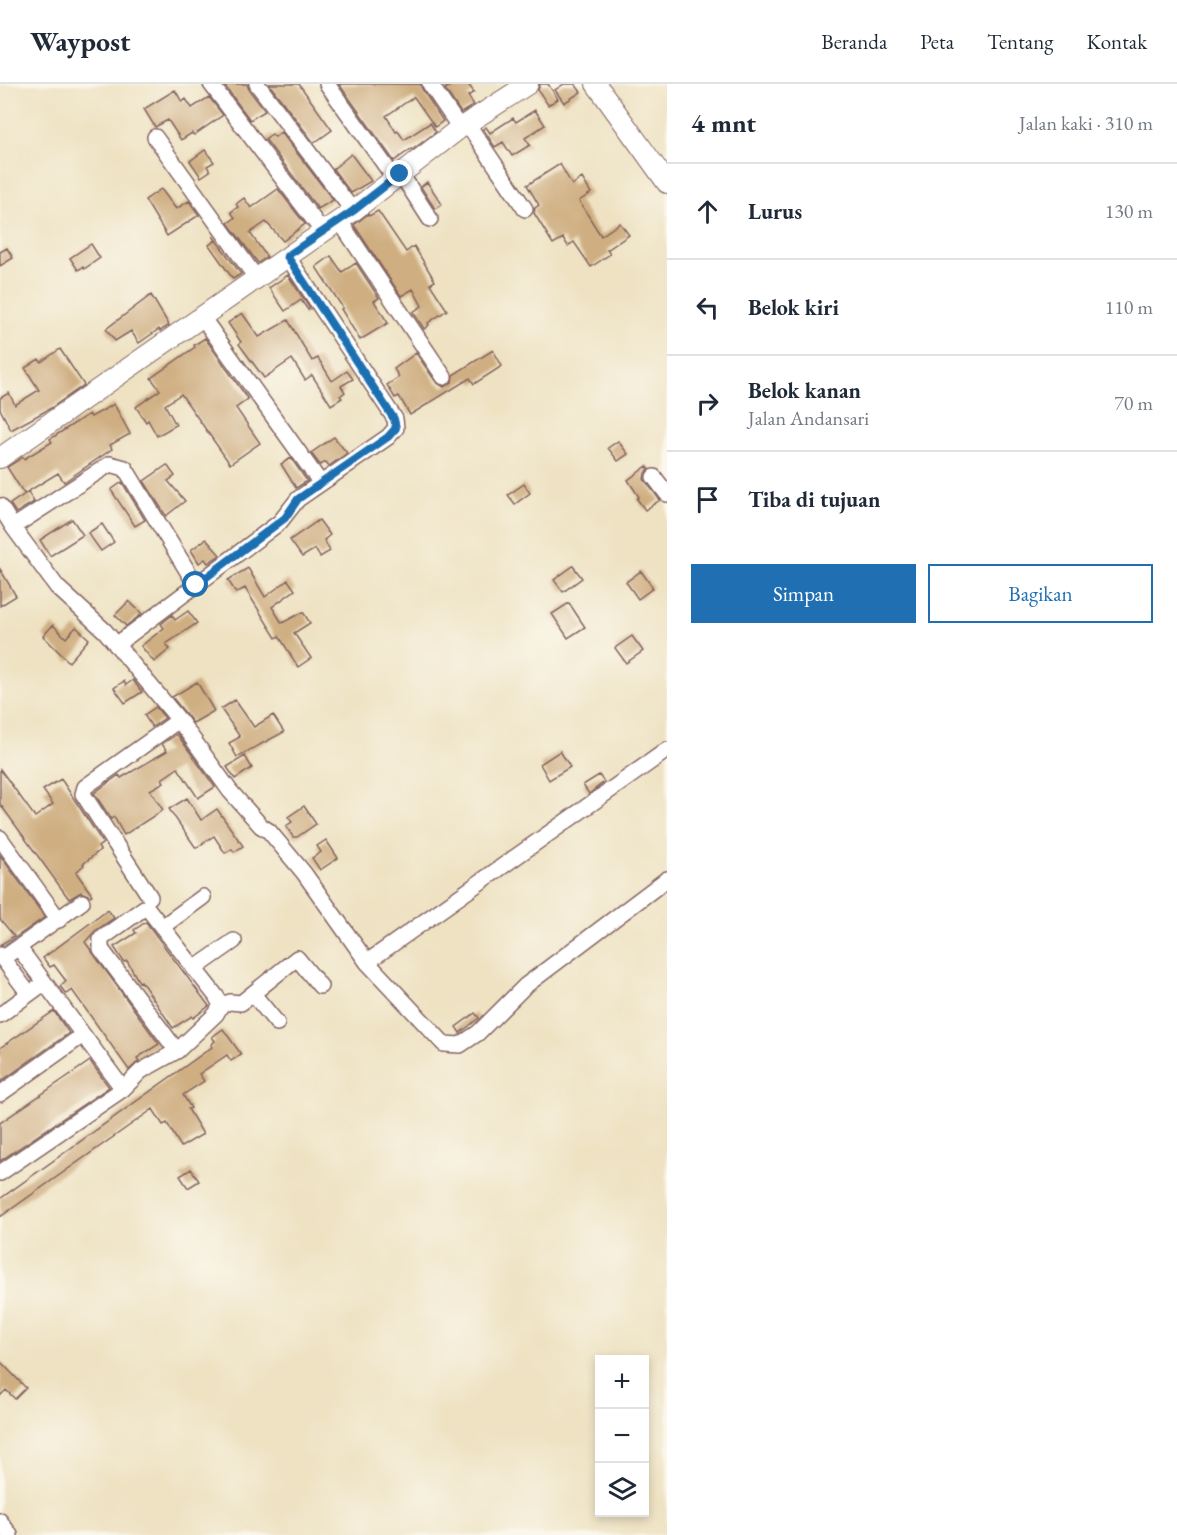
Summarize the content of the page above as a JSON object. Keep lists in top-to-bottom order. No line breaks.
{"page":{"header":"Waypost","nav":["Beranda","Peta","Tentang","Kontak"],"heading":["4 mnt","Jalan kaki · 310 m"],"list":[["Lurus","130 m"],["Belok kiri","110 m"],["Belok kanan","Jalan Andansari","70 m"],"Tiba di tujuan"],"buttons":["Simpan","Bagikan"],"map_buttons":["+","−"]}}
